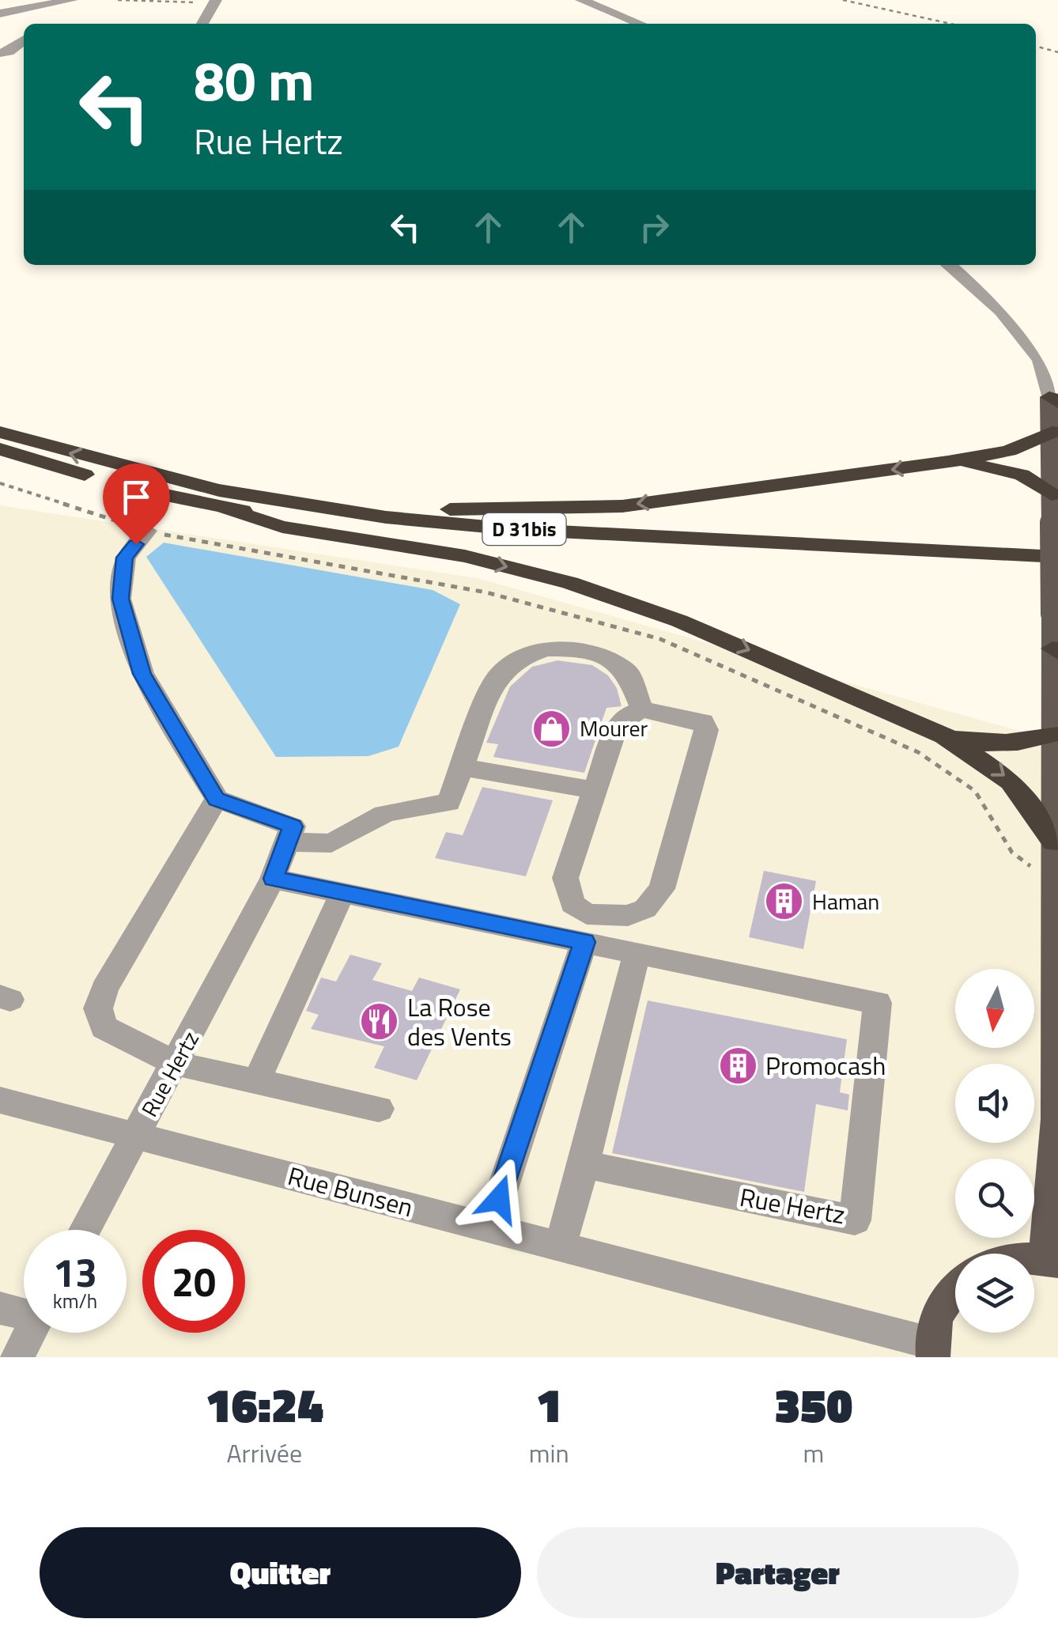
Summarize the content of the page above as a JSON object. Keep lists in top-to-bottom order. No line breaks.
{"streets":{"highway":["D 31bis"],"street":["Rue Hertz","Rue Bunsen"]},"crossings":[["Rue Hertz","Rue Bunsen"]],"places":{"shop":["Mourer"],"building":["Haman","Promocash"],"restaurant":["La Rose des Vents"]},"north":"bottom","page":{"turn":["80 m","Rue Hertz"],"speed":"13 km/h","limit":"20","eta":["16:24","Arrivée","1","min","350","m"],"buttons":["Quitter","Partager"]}}
